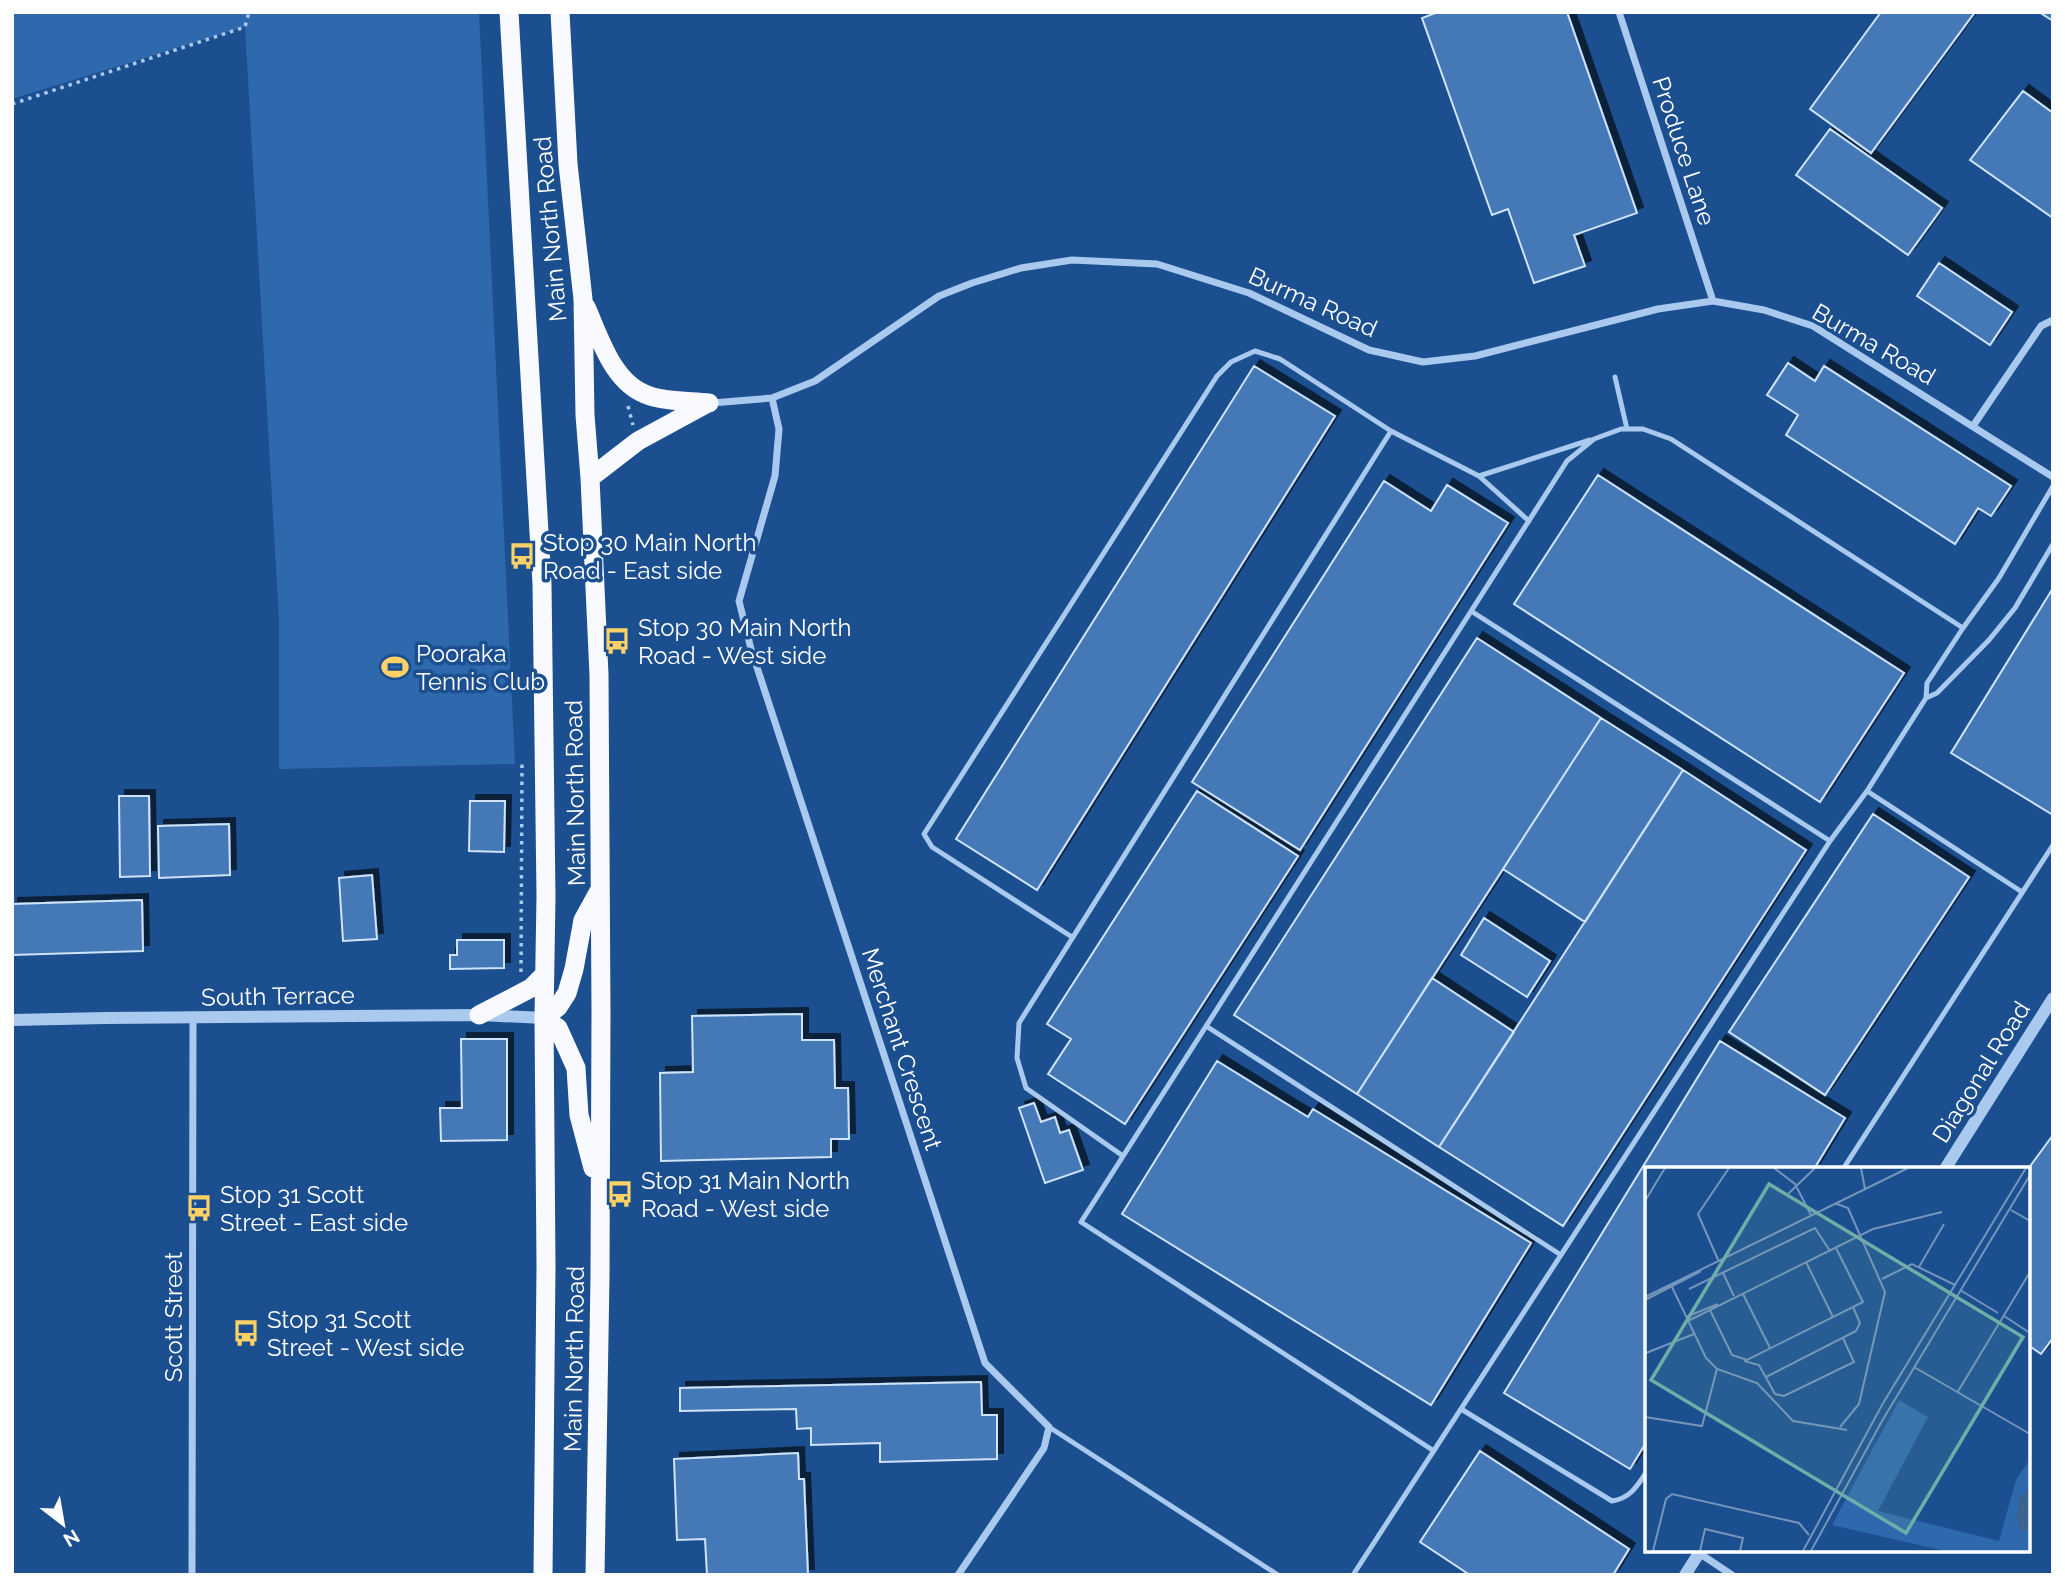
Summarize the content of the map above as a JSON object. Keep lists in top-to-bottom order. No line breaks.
{"streets":{"highway":["Main North Road"],"street":["Produce Lane","Burma Road","South Terrace","Merchant Crescent","Diagonal Road","Scott Street"]},"crossings":[["Produce Lane","Burma Road"],["Main North Road","South Terrace"],["Burma Road","Merchant Crescent"],["South Terrace","Scott Street"]],"places":{"bus stop":["Stop 30 Main North Road - East side","Stop 30 Main North Road - West side","Stop 31 Main North Road - West side","Stop 31 Scott Street - East side","Stop 31 Scott Street - West side"],"sports":["Pooraka Tennis Club"]},"north":"bottom right"}
